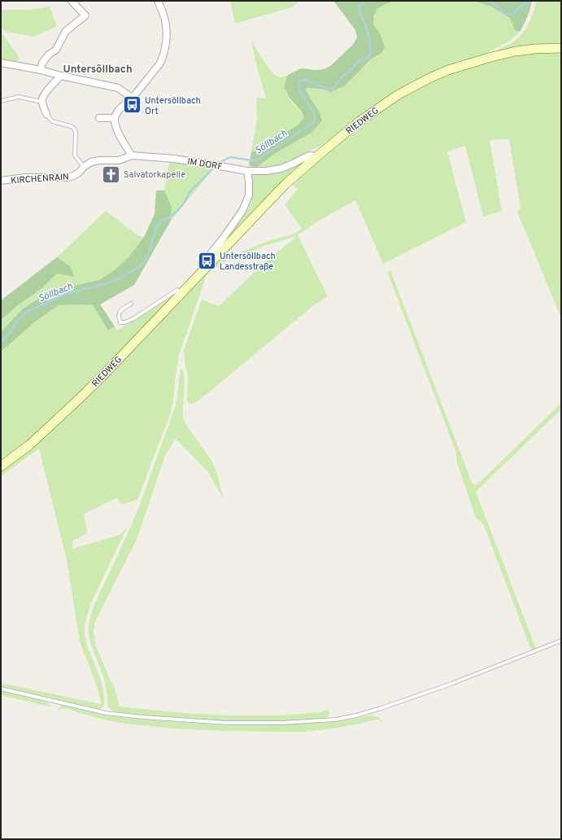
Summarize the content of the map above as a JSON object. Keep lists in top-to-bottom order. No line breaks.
{"streets":{"main road":["RIEDWEG"],"street":["IM DORF","KIRCHENRAIN"]},"crossings":[["RIEDWEG","IM DORF"],["IM DORF","KIRCHENRAIN"]],"districts":["Untersöllbach"],"water":["Söllbach"],"places":{"bus stop":["Untersöllbach Ort","Untersöllbach Landesstraße"],"church":["Salvatorkapelle"]}}
